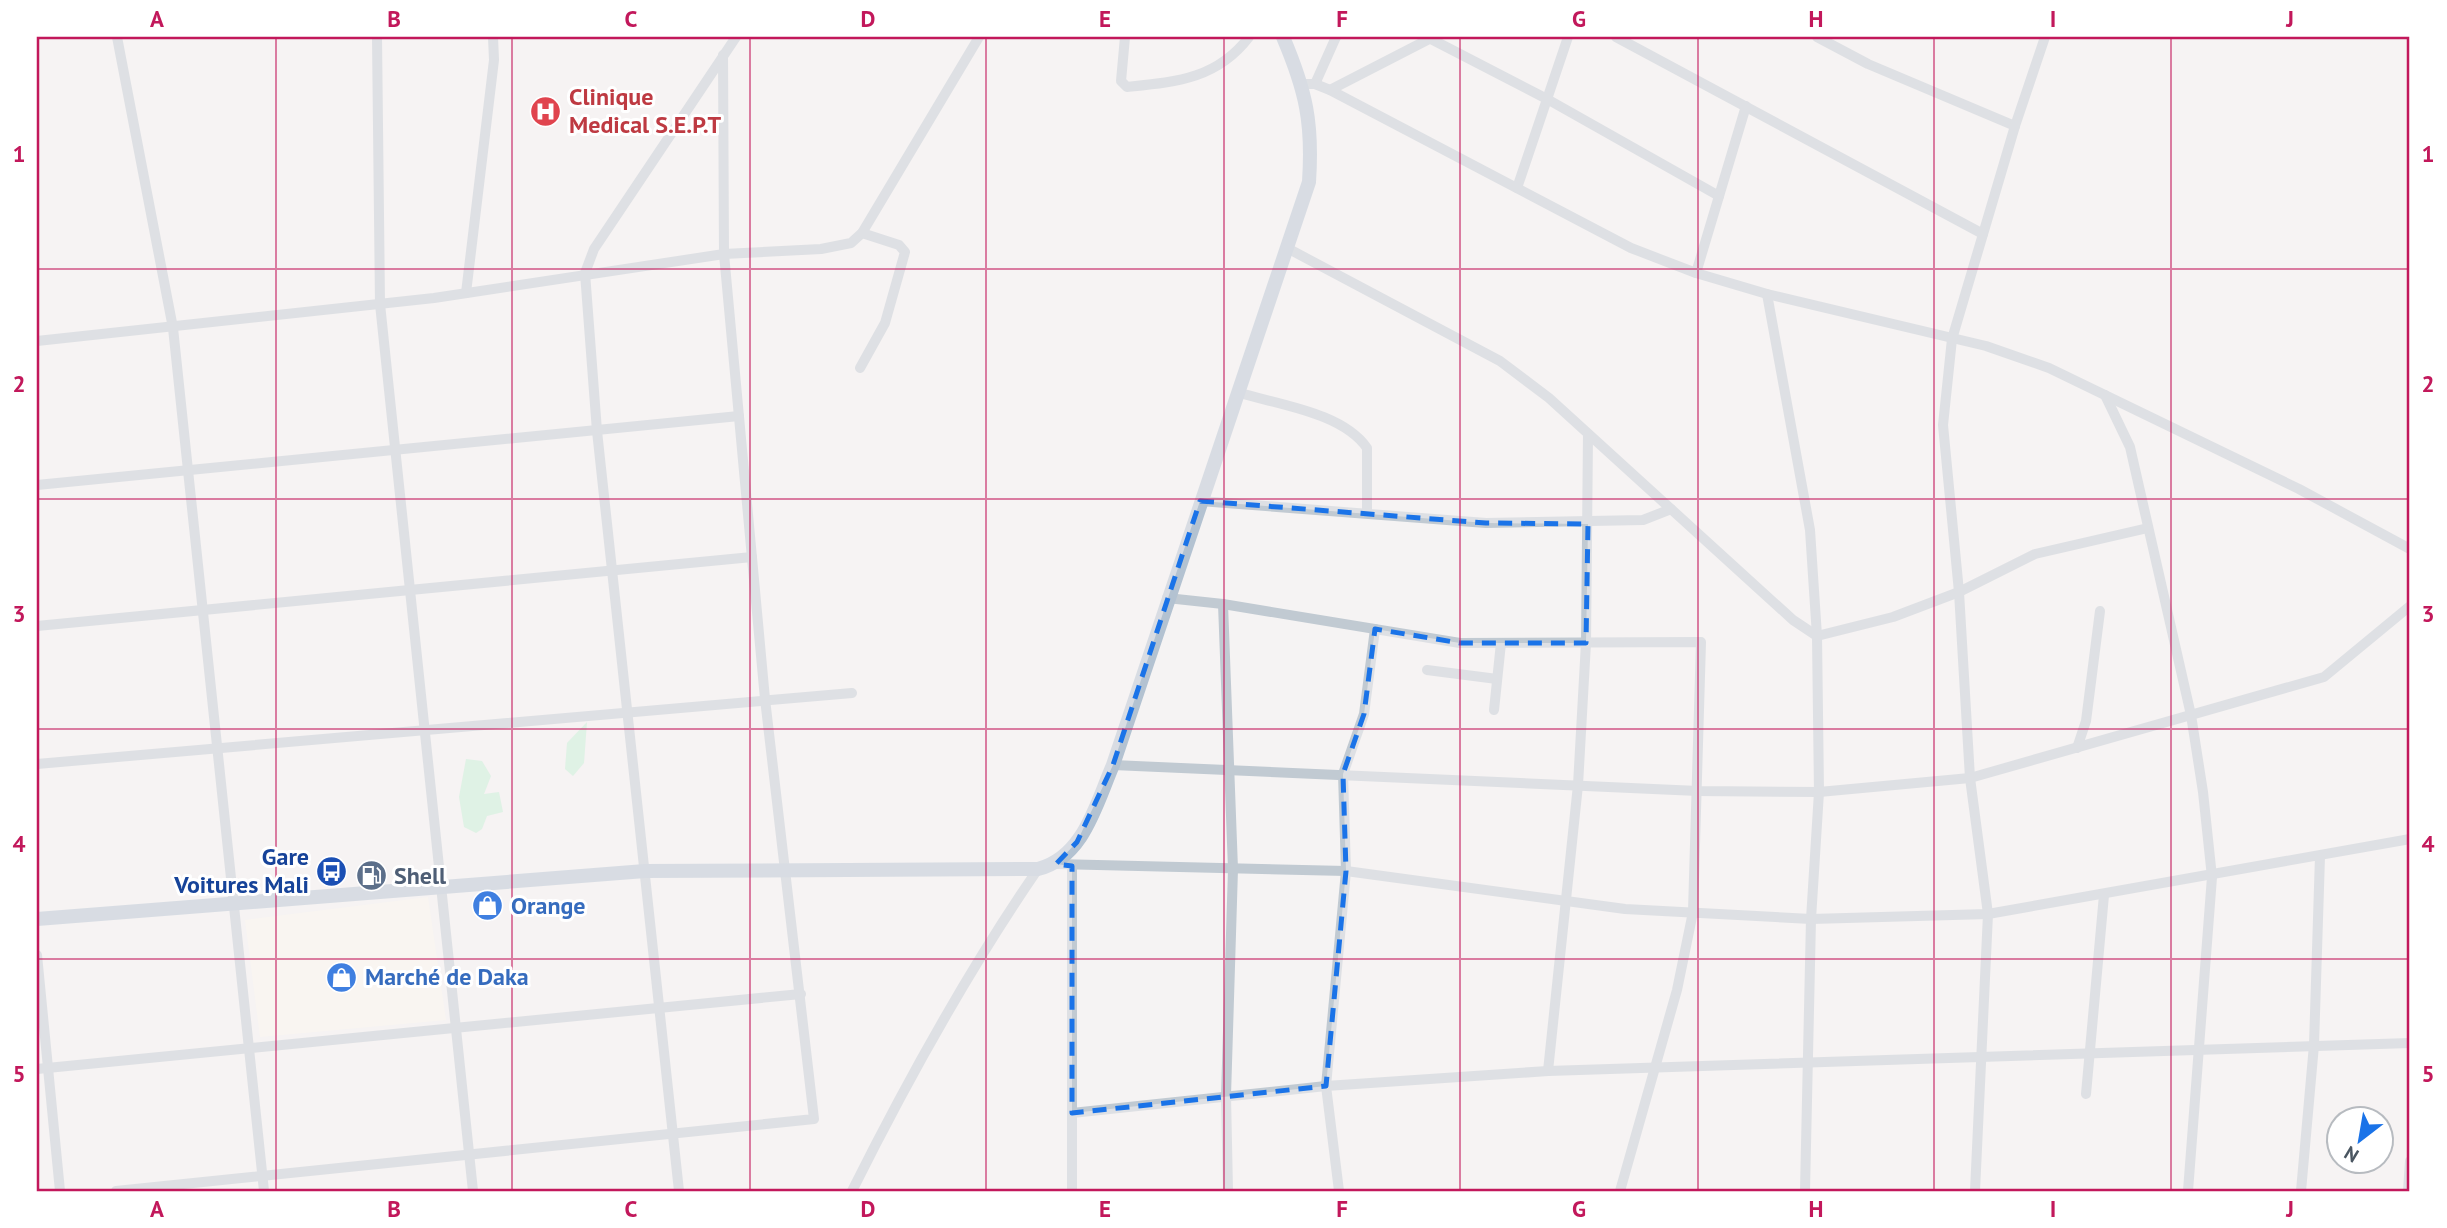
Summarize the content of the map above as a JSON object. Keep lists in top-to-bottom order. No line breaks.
{"places":{"hospital":["Clinique Medical S.E.P.T"],"bus stop":["Gare Voitures Mali"],"fuel station":["Shell"],"shop":["Orange","Marché de Daka"]},"north":"bottom left","grid":{"columns":["A","B","C","D","E","F","G","H","I","J"],"rows":["1","2","3","4","5"]}}
